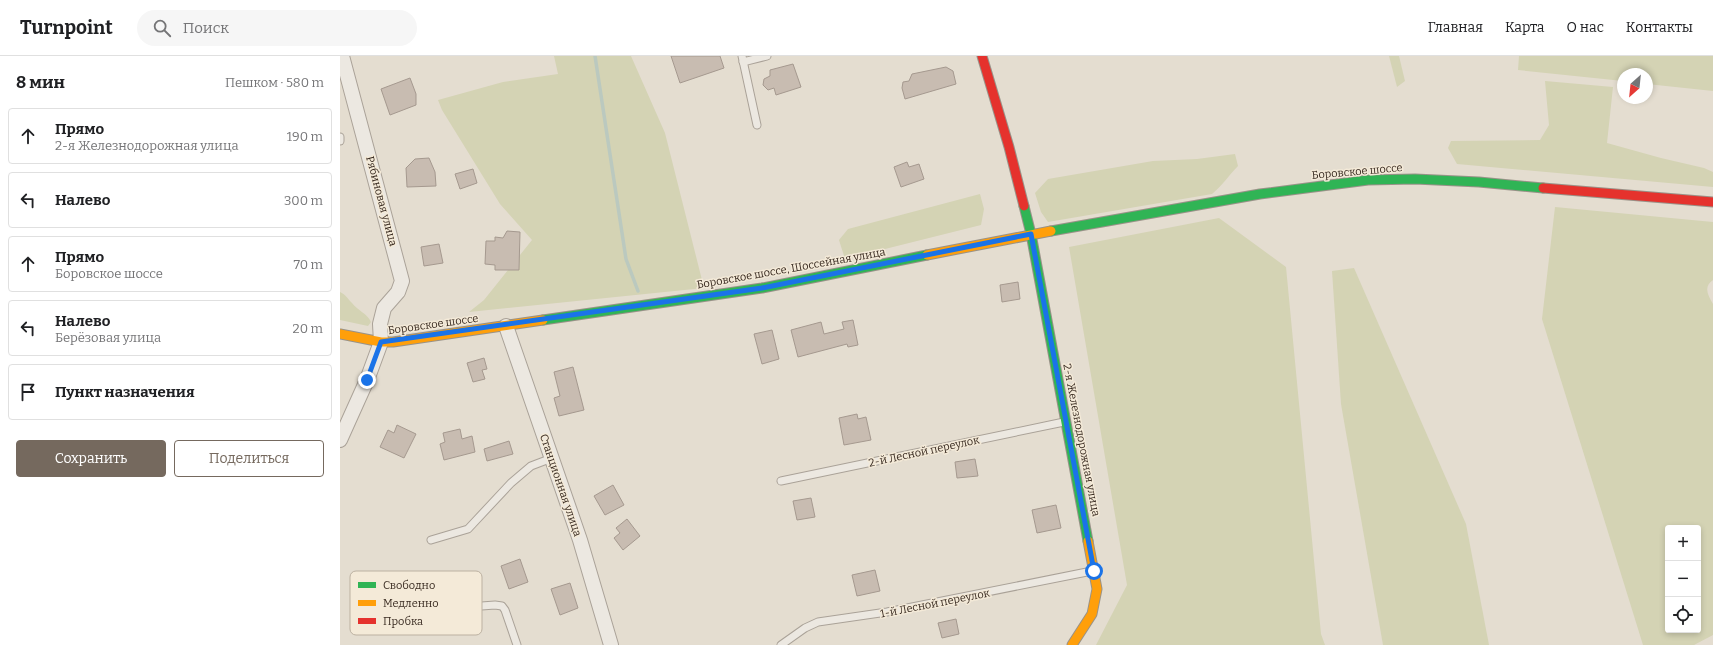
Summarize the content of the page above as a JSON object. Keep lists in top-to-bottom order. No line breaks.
{"streets":{"main road":["Боровское шоссе","Боровское шоссе, Шоссейная улица","2-я Железнодорожная улица"],"street":["Рябиновая улица","Станционная улица"],"lane":["2-й Лесной переулок","1-й Лесной переулок"]},"crossings":[["Боровское шоссе","Рябиновая улица"],["Боровское шоссе","Боровское шоссе, Шоссейная улица"],["Боровское шоссе","2-я Железнодорожная улица"],["Боровское шоссе","Станционная улица"],["Боровское шоссе, Шоссейная улица","2-я Железнодорожная улица"],["Боровское шоссе, Шоссейная улица","Станционная улица"],["2-я Железнодорожная улица","2-й Лесной переулок"],["2-я Железнодорожная улица","1-й Лесной переулок"]],"legend":["Свободно","Медленно","Пробка"],"north":"bottom left","page":{"header":"Turnpoint","search":"Поиск","nav":["Главная","Карта","О нас","Контакты"],"heading":["8 мин","Пешком · 580 m"],"list":[["Прямо","2-я Железнодорожная улица","190 m"],["Налево","300 m"],["Прямо","Боровское шоссе","70 m"],["Налево","Берёзовая улица","20 m"],"Пункт назначения"],"buttons":["Сохранить","Поделиться"],"map_buttons":["+","−"]}}
